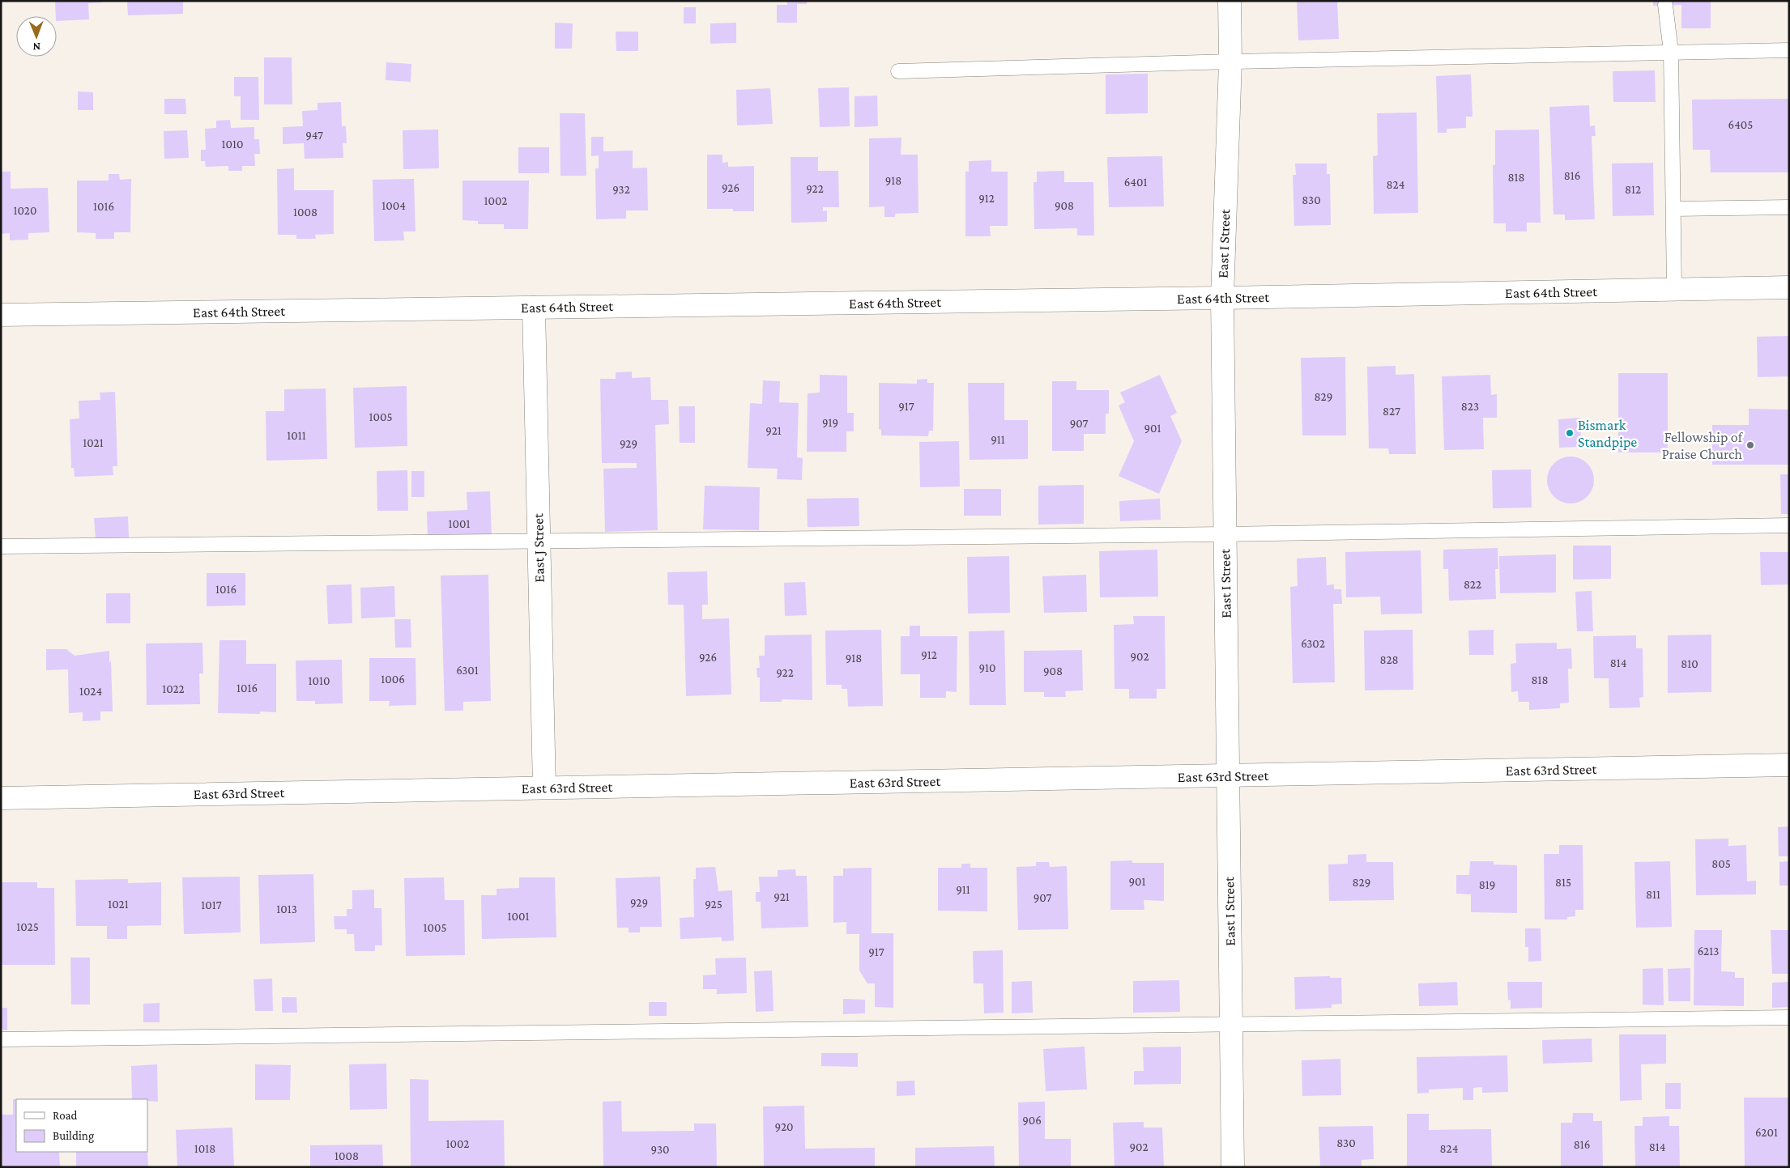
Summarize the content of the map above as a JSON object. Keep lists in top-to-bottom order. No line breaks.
{"streets":{"street":["East I Street","East 64th Street","East J Street","East 63rd Street"]},"crossings":[["East I Street","East 64th Street"],["East I Street","East 63rd Street"],["East 64th Street","East J Street"],["East J Street","East 63rd Street"]],"places":["Bismark Standpipe","Fellowship of Praise Church"],"house_numbers":["6405","947","1010","816","818","918","6401","824","926","922","932","812","912","830","1002","1004","908","1016","1020","1008","829","917","823","827","1005","919","907","901","921","1011","911","1021","929","1001","822","1016","6302","912","902","926","918","828","814","810","910","6301","908","922","1006","818","1010","1016","1022","1024","805","901","829","815","819","911","811","921","907","929","1021","925","1017","1013","1001","1025","1005","6213","917","906","920","6201","830","1002","816","902","814","1018","824","930","1008"],"legend":["Road","Building"],"north":"bottom"}
